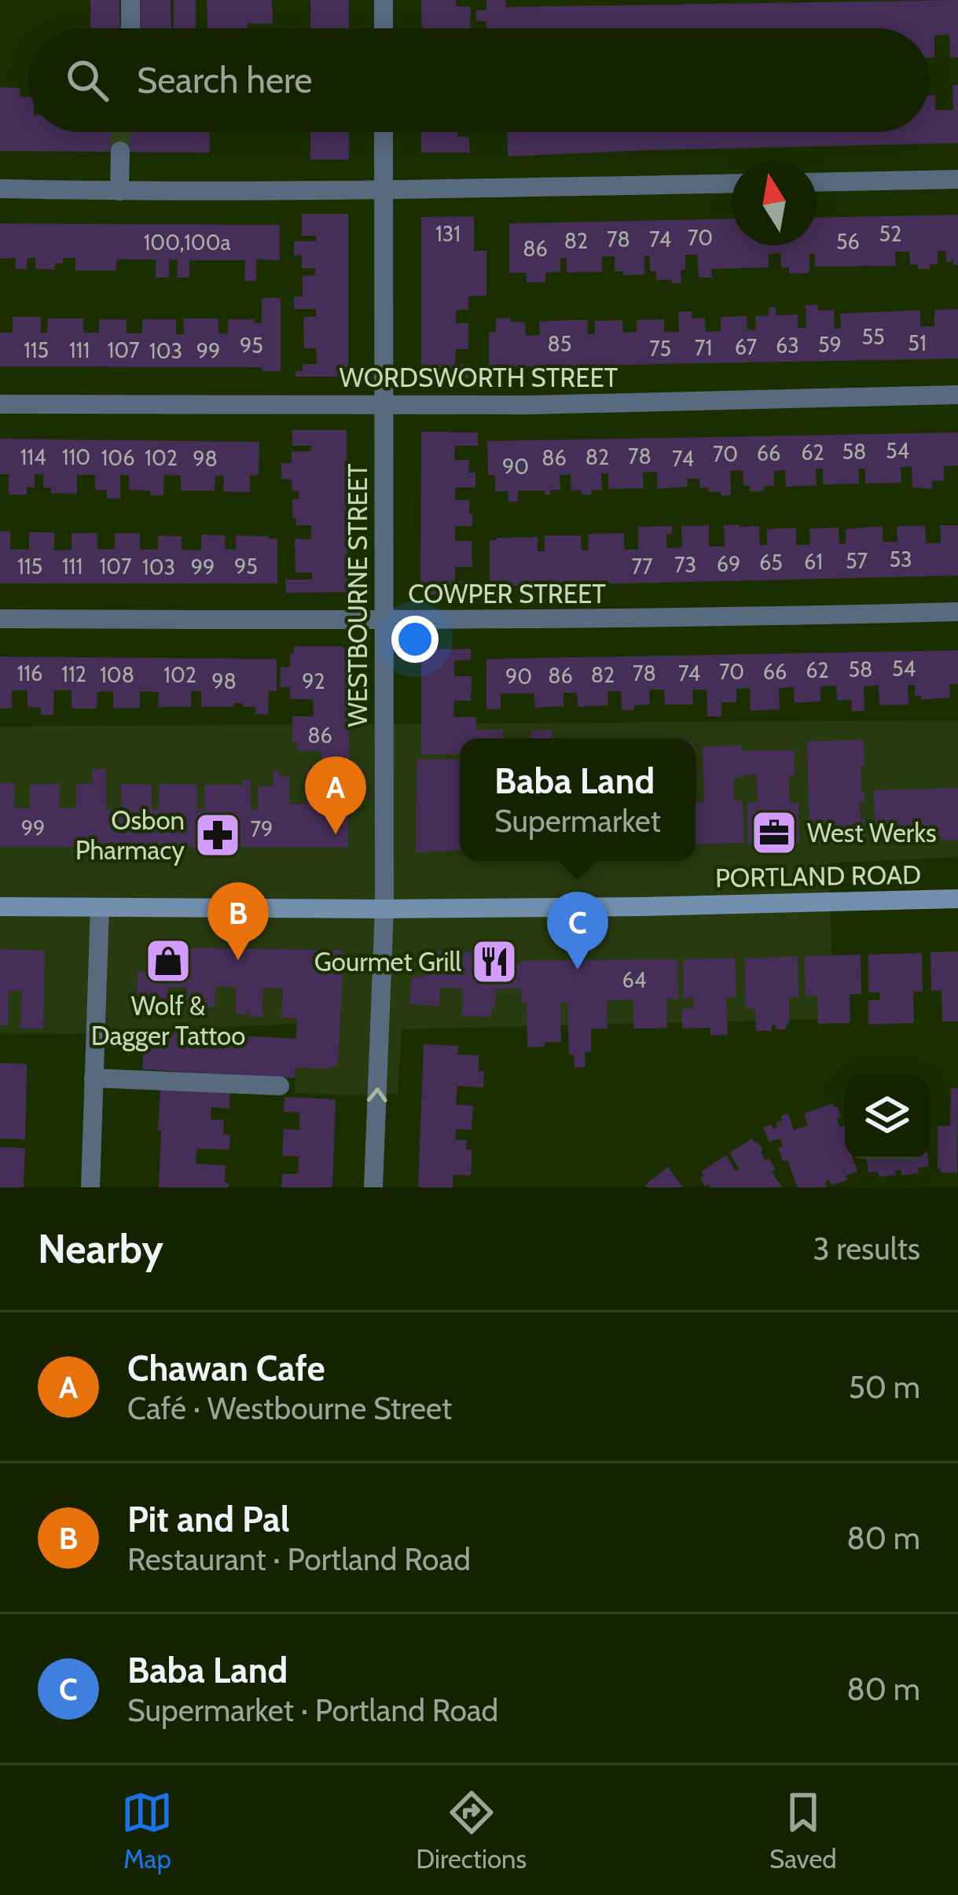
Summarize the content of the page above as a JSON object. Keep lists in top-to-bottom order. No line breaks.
{"streets":{"street":["WORDSWORTH STREET","COWPER STREET","WESTBOURNE STREET","PORTLAND ROAD"]},"crossings":[["WORDSWORTH STREET","WESTBOURNE STREET"],["COWPER STREET","WESTBOURNE STREET"],["WESTBOURNE STREET","PORTLAND ROAD"]],"places":{"office":["West Werks"],"pharmacy":["Osbon Pharmacy"],"shop":["Wolf & Dagger Tattoo"],"restaurant":["Gourmet Grill"]},"house_numbers":["131","52","70","78","74","82","56","100,100a","86","55","51","85","59","95","63","67","71","75","115","111","107","103","99","54","58","62","66","70","78","114","110","82","106","102","86","98","74","90","53","57","61","65","69","73","115","111","107","95","77","103","99","54","58","62","70","66","116","78","74","112","108","102","82","86","90","98","92","86","99","79","64"],"north":"top","page":{"search":"Search here","popup":["Baba Land","Supermarket"],"pins":["A","B","C"],"heading":["Nearby","3 results"],"list":[{"mark":"A","name":"Chawan Cafe","note":"Café · Westbourne Street","value":"50 m"},{"mark":"B","name":"Pit and Pal","note":"Restaurant · Portland Road","value":"80 m"},{"mark":"C","name":"Baba Land","note":"Supermarket · Portland Road","value":"80 m"}],"nav":["Map","Directions","Saved"]}}
